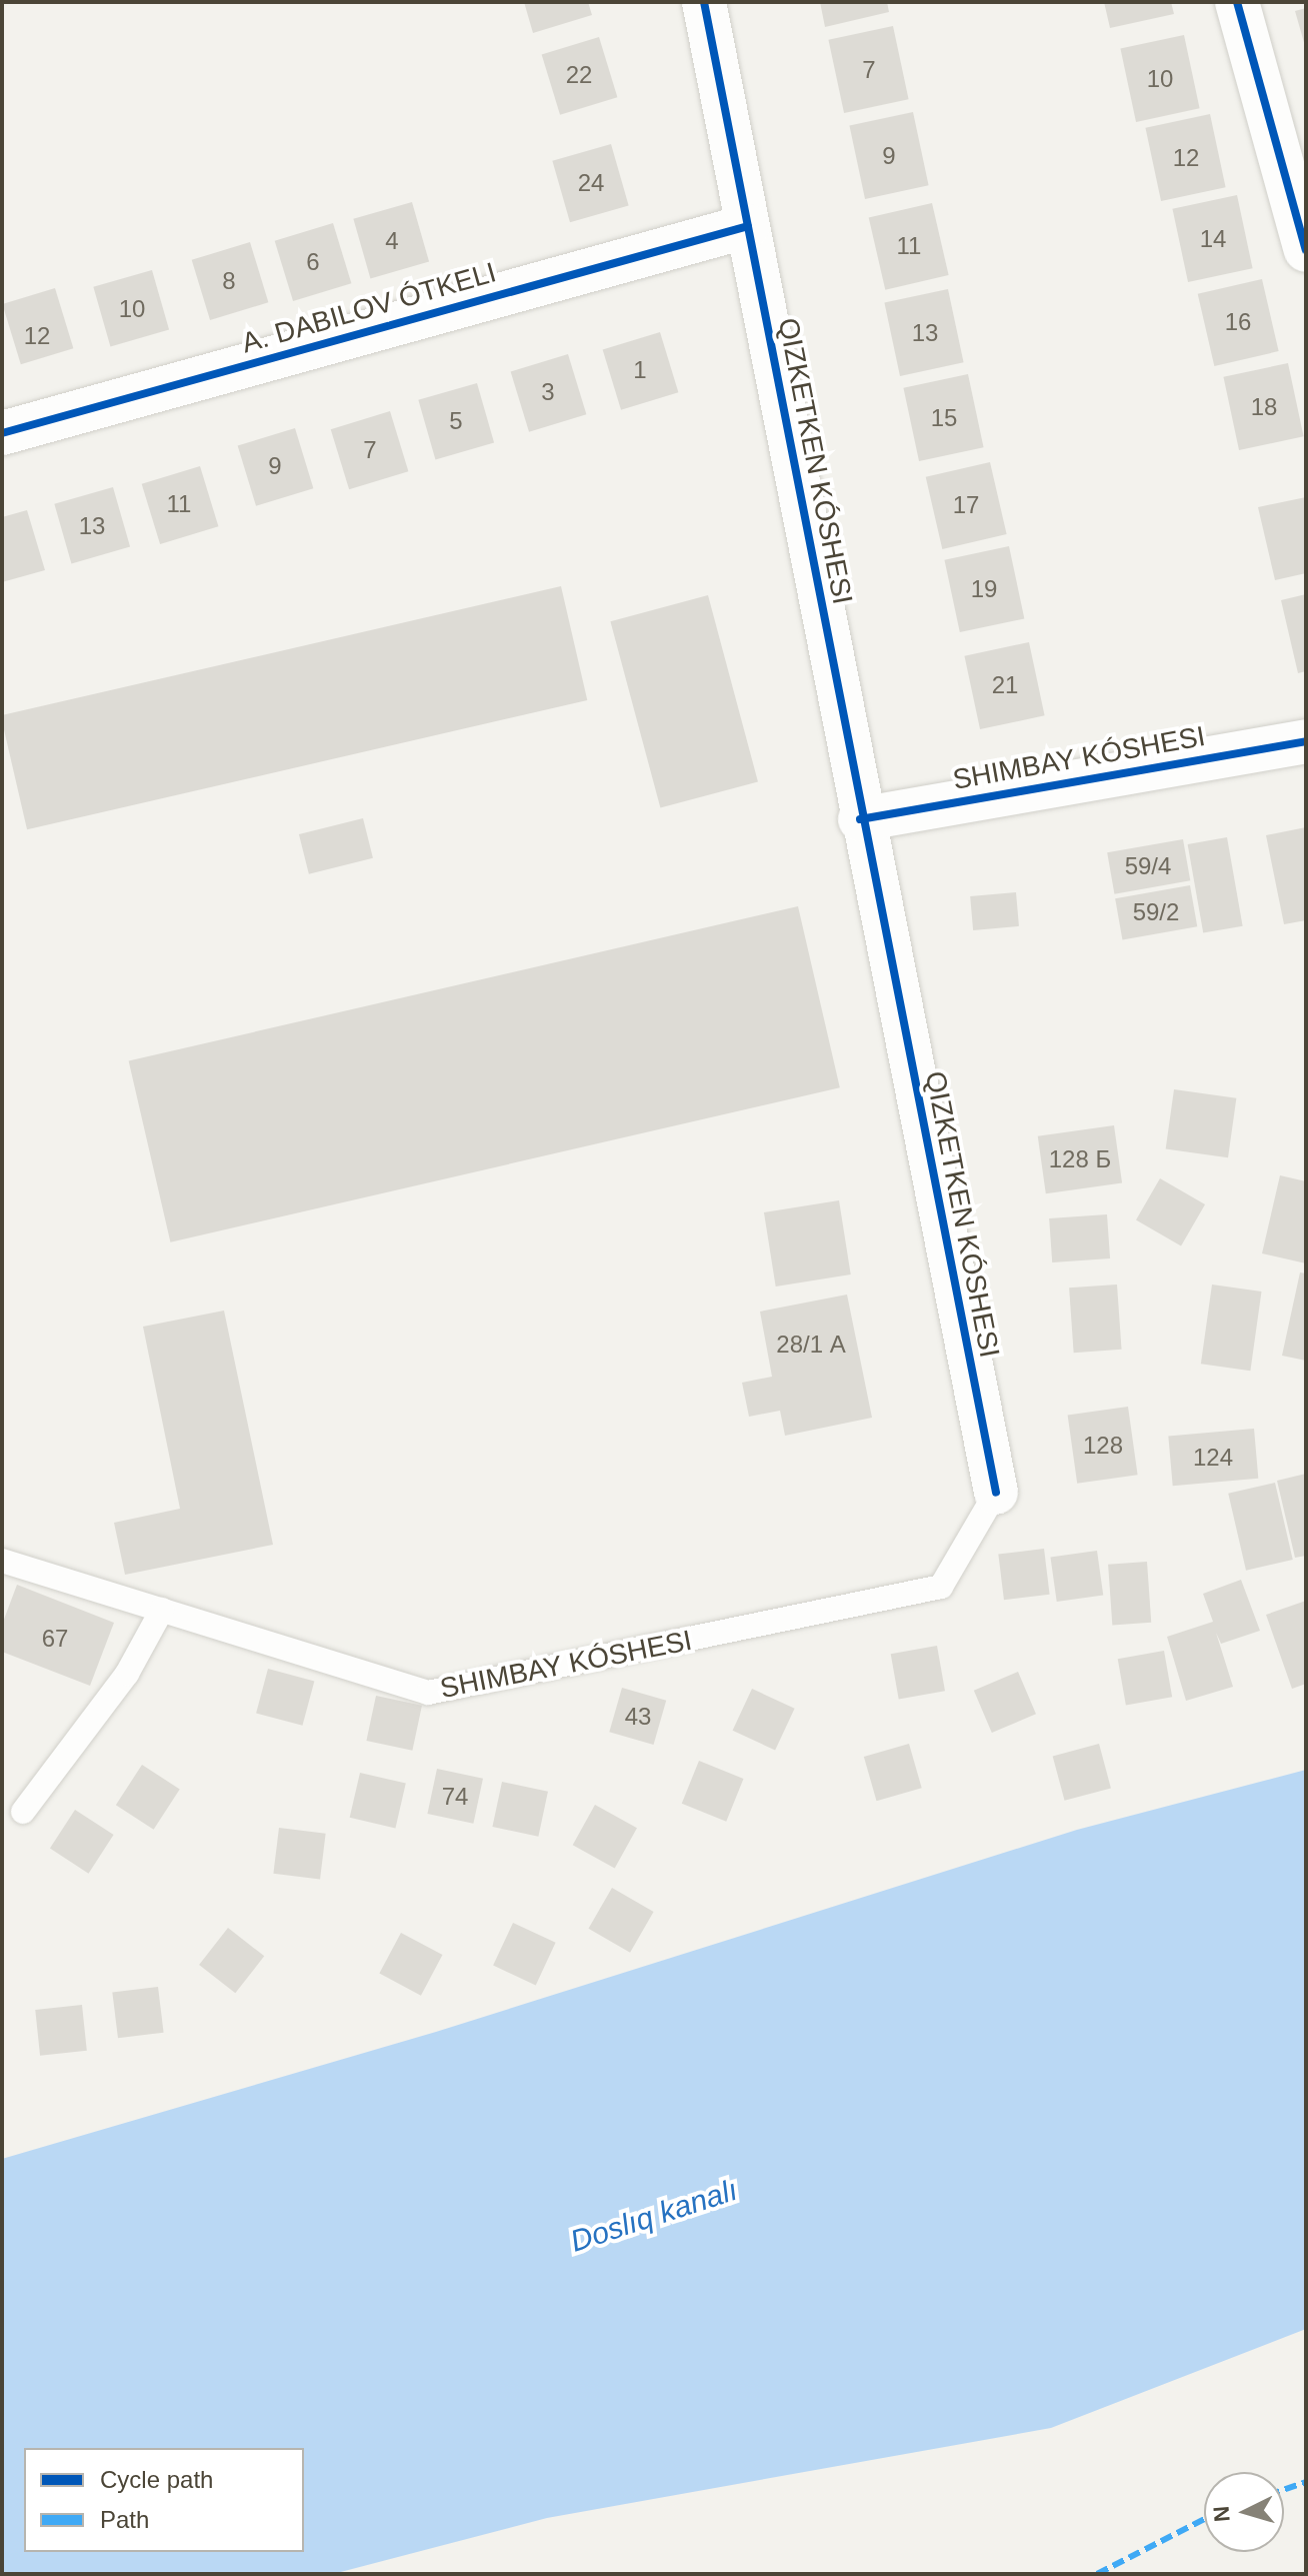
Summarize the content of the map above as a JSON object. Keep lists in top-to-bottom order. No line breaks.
{"streets":{"street":["A. DABILOV ÓTKELI"],"cycle path":["QIZKETKEN KÓSHESI","SHIMBAY KÓSHESI"]},"water":["Doslıq kanalı"],"house_numbers":["7","22","10","9","12","24","14","4","11","6","8","10","16","13","12","1","3","18","15","5","7","9","11","17","13","19","21","59/4","59/2","128 Б","28/1 А","128","124","67","43","74"],"legend":["Cycle path","Path"],"north":"left"}
